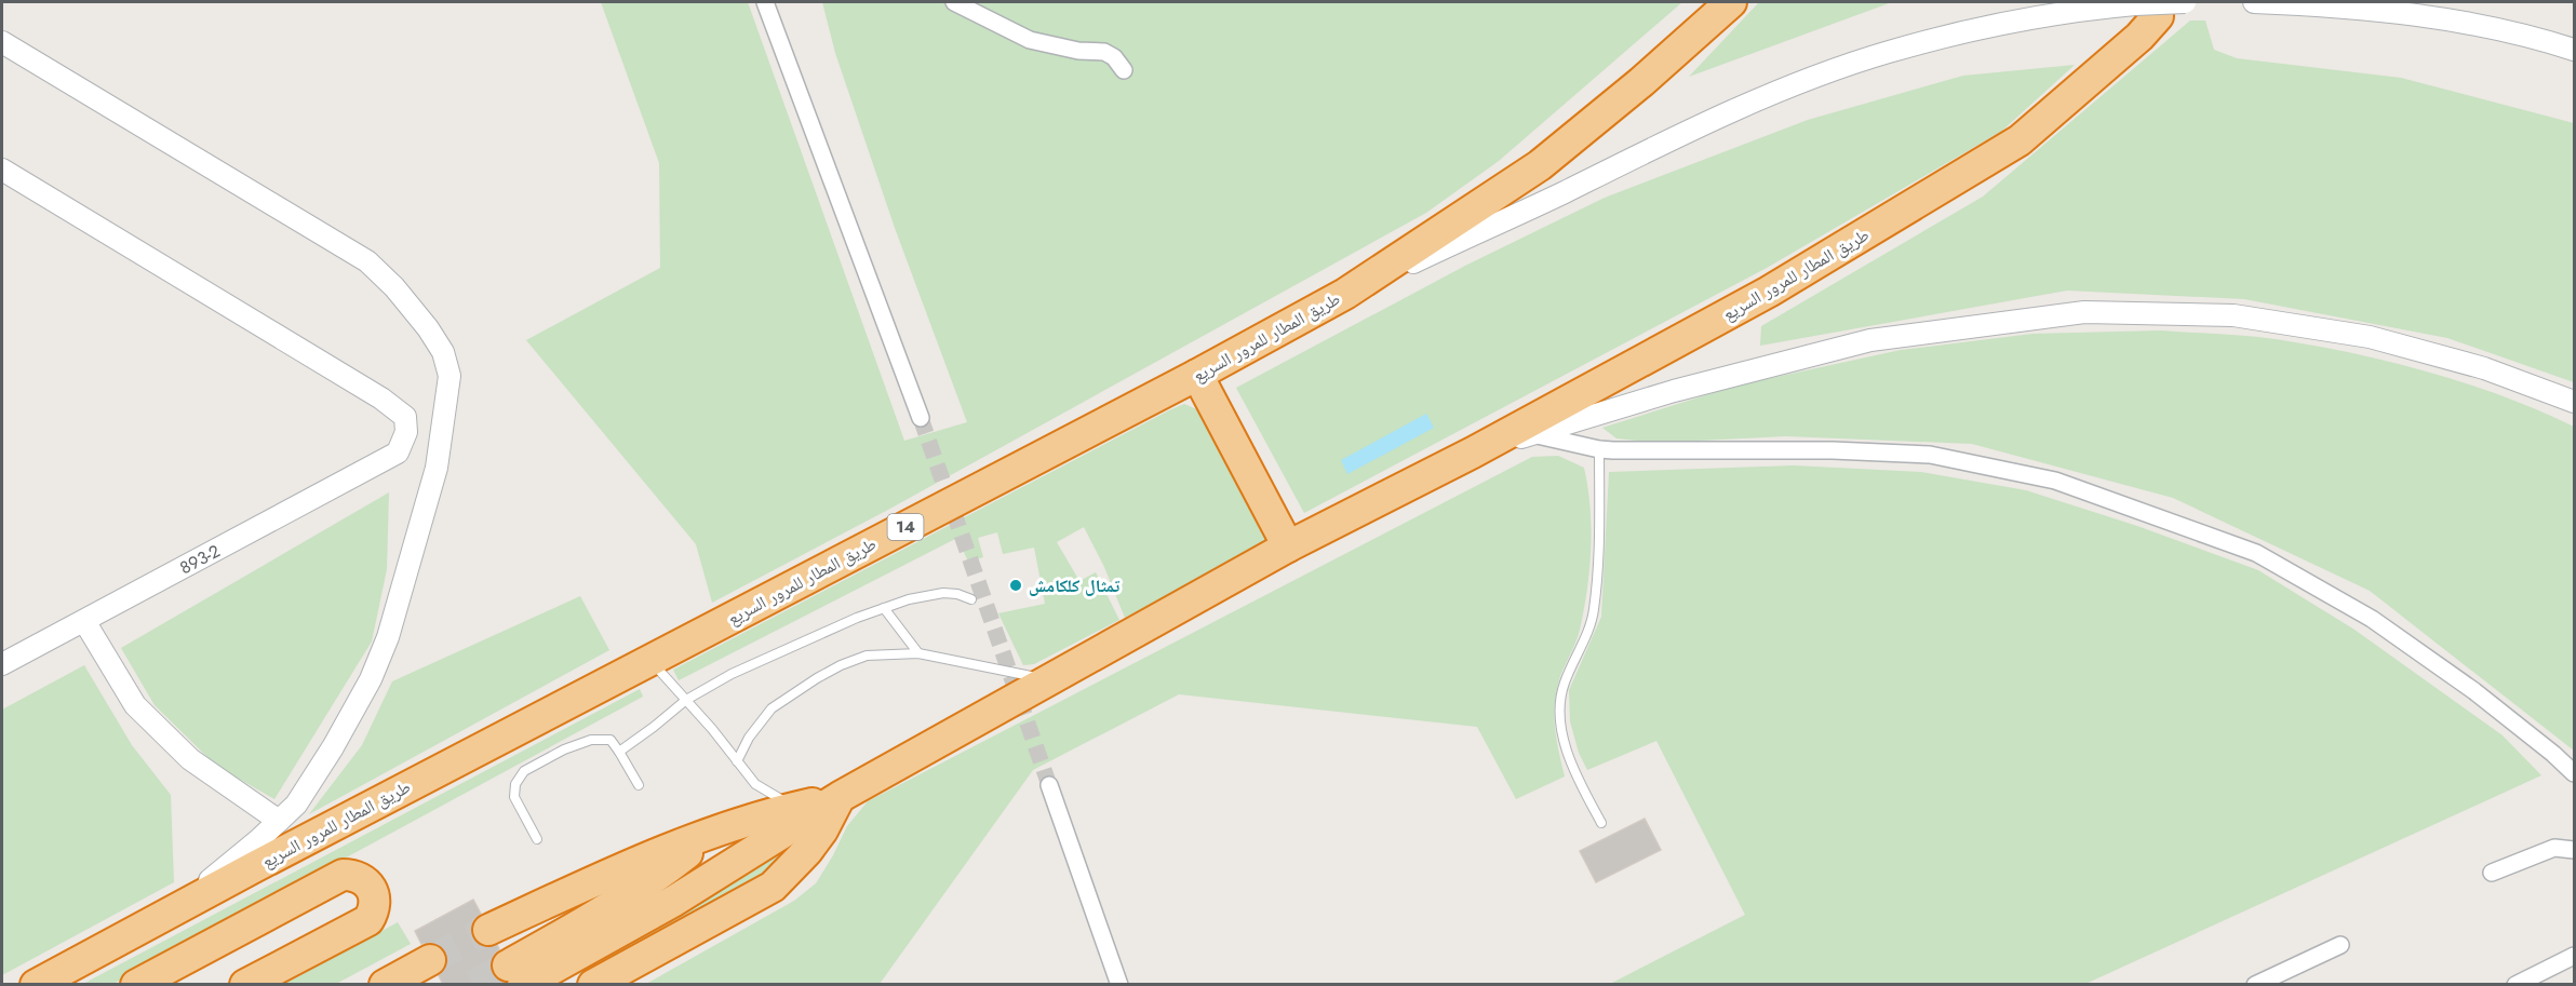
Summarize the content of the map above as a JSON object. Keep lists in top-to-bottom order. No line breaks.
{"streets":{"highway":["طريق المطار للمرور السريع","14"],"street":["893-2"]},"places":["تمثال كلكامش"]}
